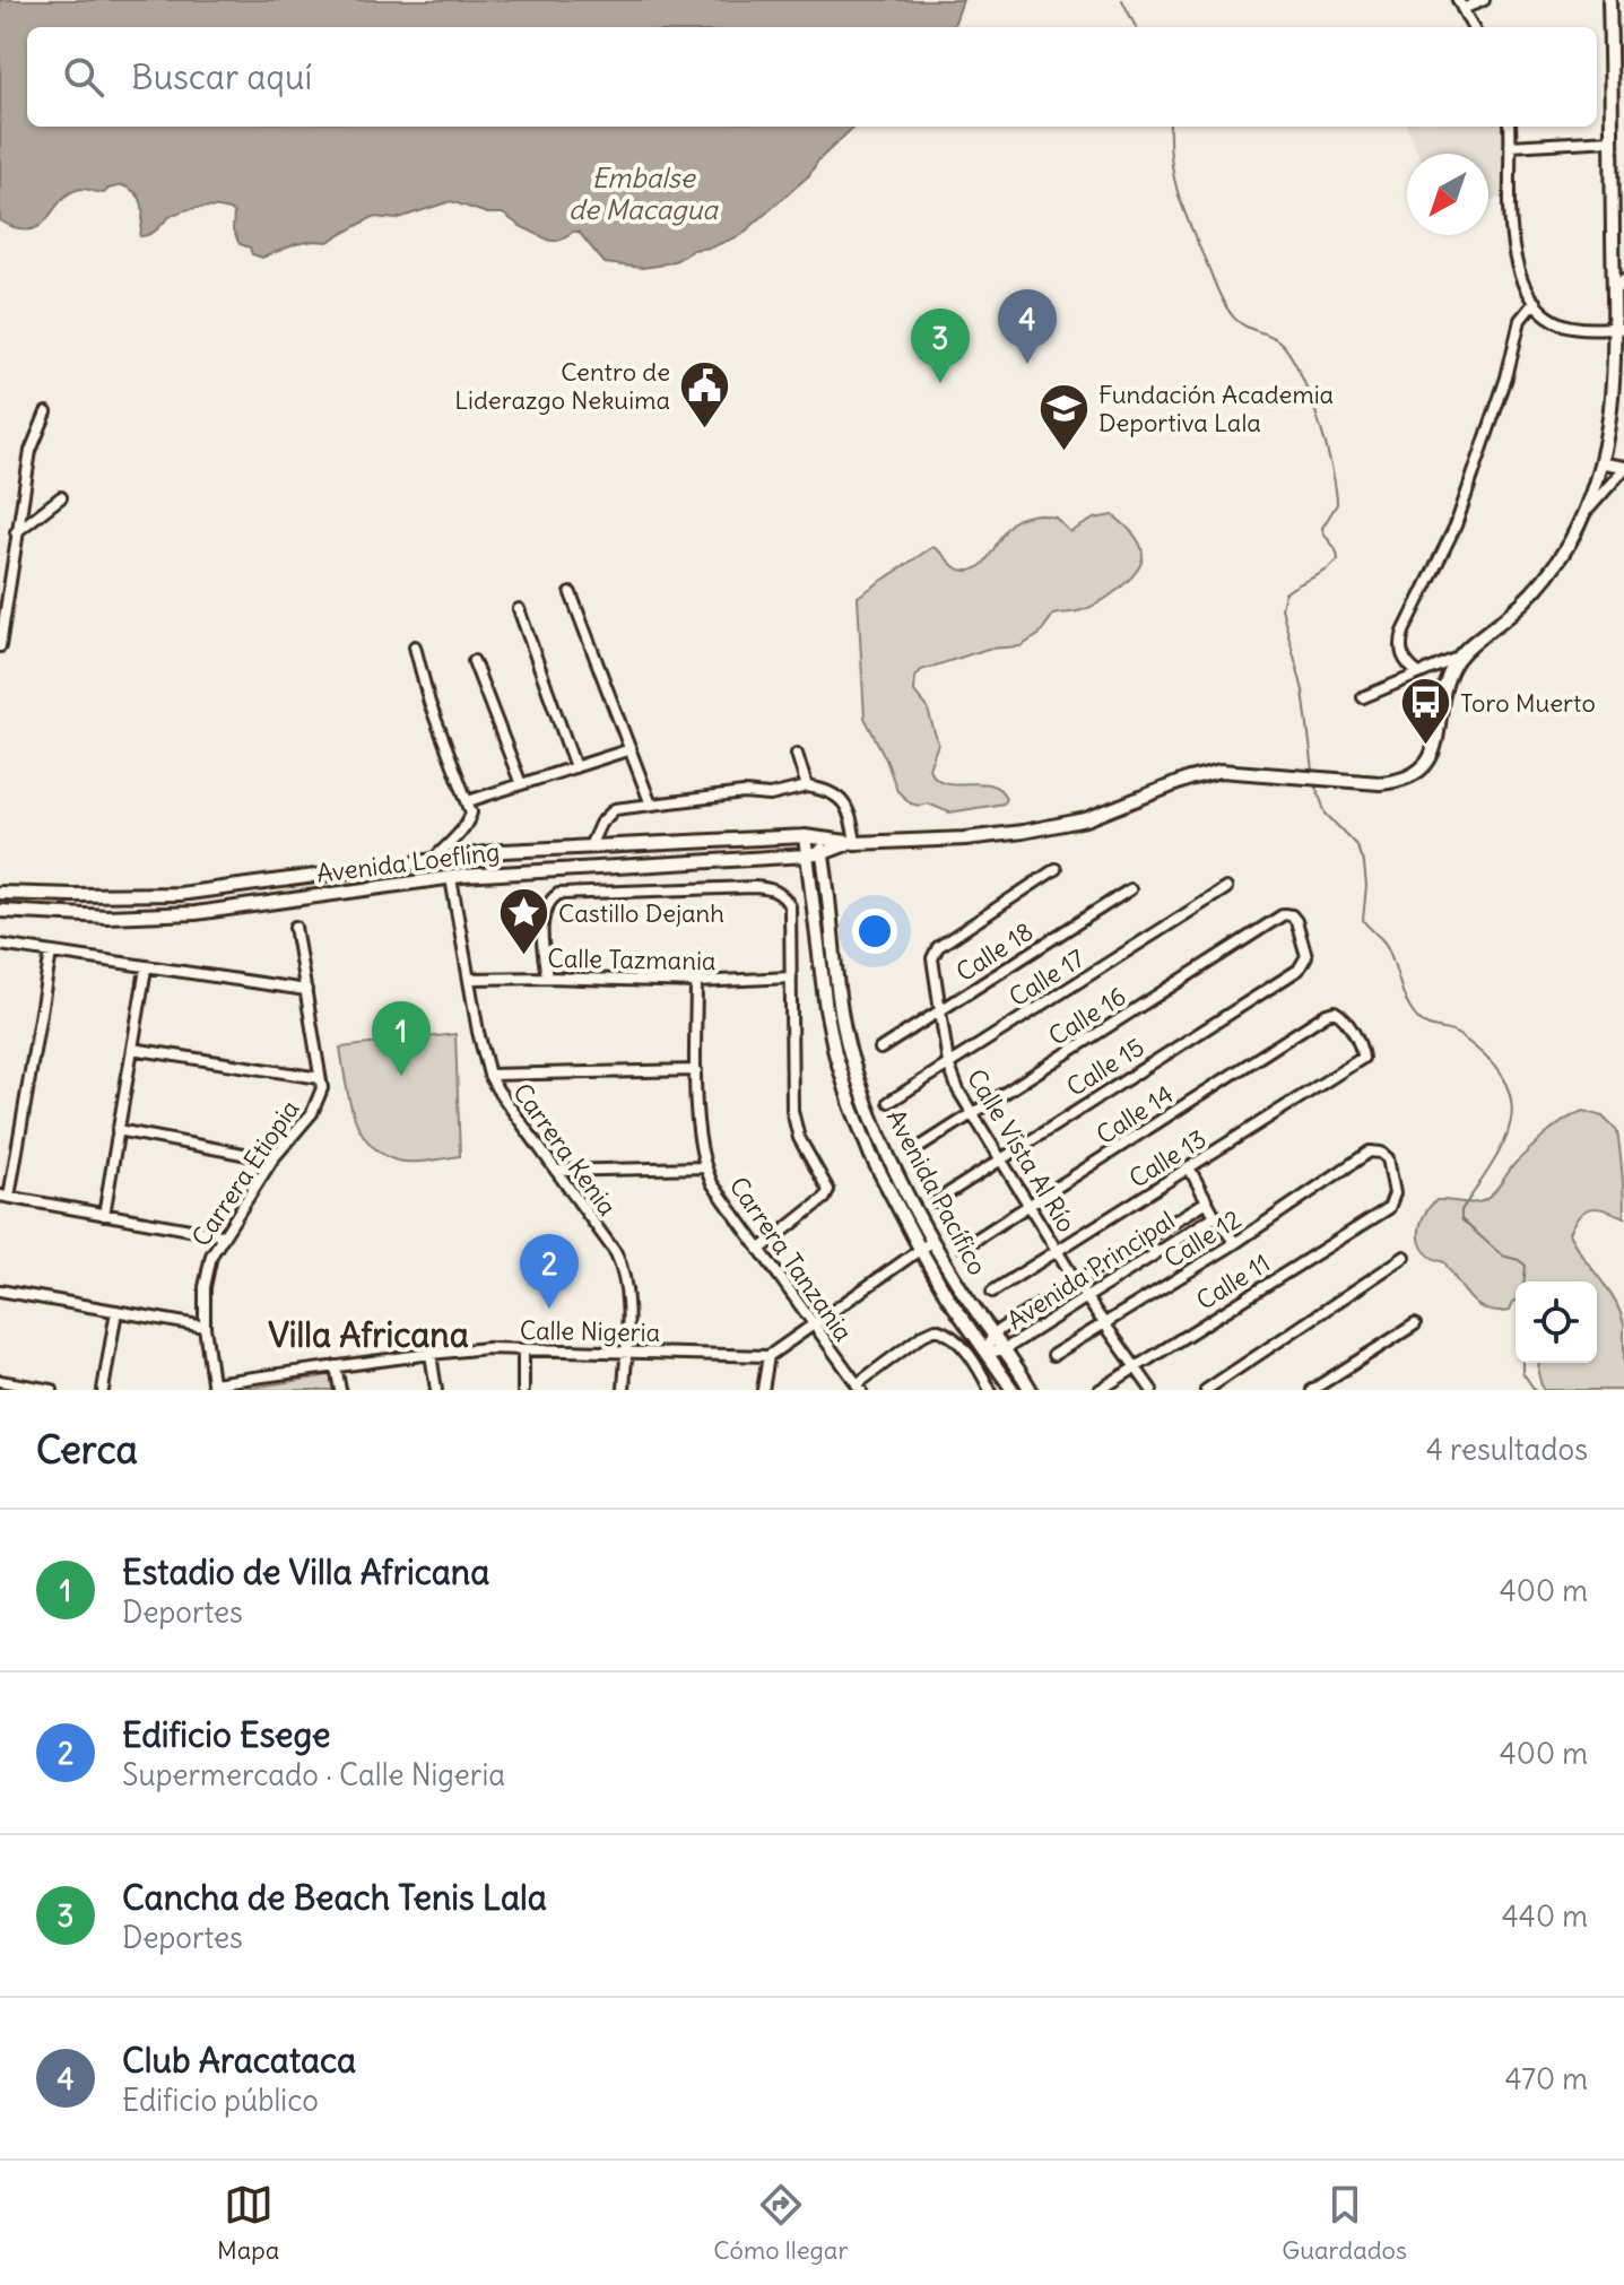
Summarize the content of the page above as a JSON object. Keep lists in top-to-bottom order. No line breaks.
{"streets":{"street":["Avenida Loefling","Calle 18","Calle Tazmania","Calle 17","Calle 16","Calle 15","Calle 14","Carrera Kenia","Calle Vista Al Río","Calle 13","Carrera Etiopia","Avenida Pacífico","Calle 12","Carrera Tanzania","Avenida Principal","Calle 11","Calle Nigeria"]},"crossings":[["Avenida Loefling","Carrera Kenia"],["Avenida Loefling","Avenida Pacífico"],["Calle 18","Calle Vista Al Río"],["Calle Tazmania","Carrera Kenia"],["Calle Tazmania","Carrera Tanzania"],["Calle 17","Calle Vista Al Río"],["Calle 16","Calle 15"],["Calle 16","Calle Vista Al Río"],["Calle 15","Calle Vista Al Río"],["Calle 14","Calle Vista Al Río"],["Calle 14","Calle 13"],["Carrera Kenia","Calle Nigeria"],["Calle Vista Al Río","Calle 13"],["Calle Vista Al Río","Calle 12"],["Calle Vista Al Río","Avenida Principal"],["Calle Vista Al Río","Calle 11"],["Carrera Etiopia","Calle Nigeria"],["Avenida Pacífico","Avenida Principal"],["Calle 12","Calle 11"]],"districts":["Villa Africana"],"water":["Embalse de Macagua"],"places":{"public building":["Centro de Liderazgo Nekuima"],"school or university":["Fundación Academia Deportiva Lala"],"bus stop":["Toro Muerto"],"place":["Castillo Dejanh"]},"north":"bottom left","page":{"search":"Buscar aquí","pins":["4","3","1","2"],"heading":["Cerca","4 resultados"],"list":[{"mark":"1","name":"Estadio de Villa Africana","note":"Deportes","value":"400 m"},{"mark":"2","name":"Edificio Esege","note":"Supermercado · Calle Nigeria","value":"400 m"},{"mark":"3","name":"Cancha de Beach Tenis Lala","note":"Deportes","value":"440 m"},{"mark":"4","name":"Club Aracataca","note":"Edificio público","value":"470 m"}],"nav":["Mapa","Cómo llegar","Guardados"]}}
